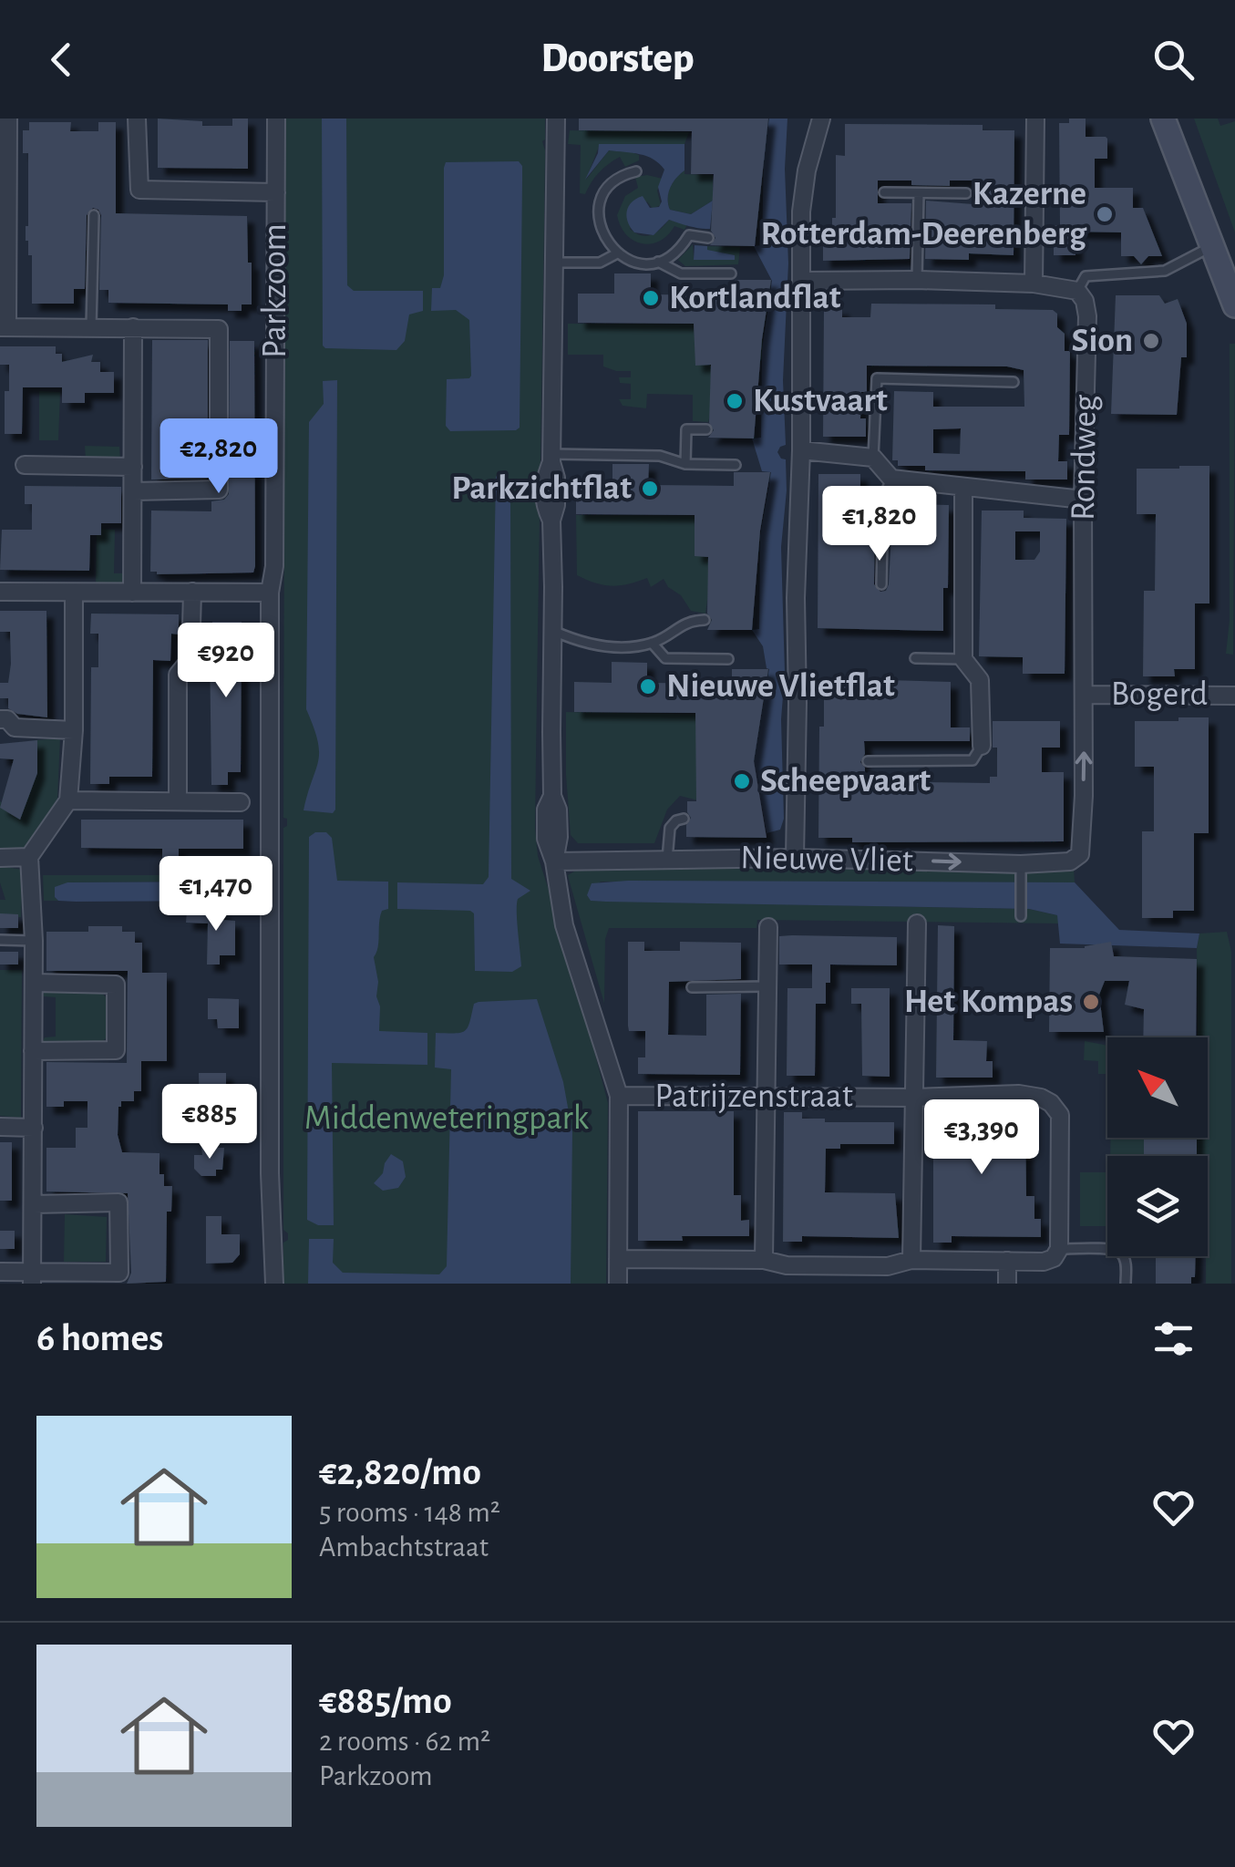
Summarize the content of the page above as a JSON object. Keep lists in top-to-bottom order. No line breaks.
{"streets":{"street":["Parkzoom","Rondweg","Bogerd","Nieuwe Vliet","Patrijzenstraat"]},"crossings":[["Rondweg","Bogerd"],["Rondweg","Nieuwe Vliet"]],"one_way":["Nieuwe Vliet"],"parks":["Middenweteringpark"],"places":["Kazerne Rotterdam-Deerenberg","Kortlandflat","Sion","Kustvaart","Parkzichtflat","Nieuwe Vlietflat","Scheepvaart","Het Kompas"],"north":"top left","page":{"header":"Doorstep","price":["€2,820","€1,820","€920","€1,470","€885","€3,390"],"heading":"6 homes","list":[{"name":"€2,820/mo","note":"5 rooms · 148 m² · Ambachtstraat"},{"name":"€885/mo","note":"2 rooms · 62 m² · Parkzoom"}]}}
